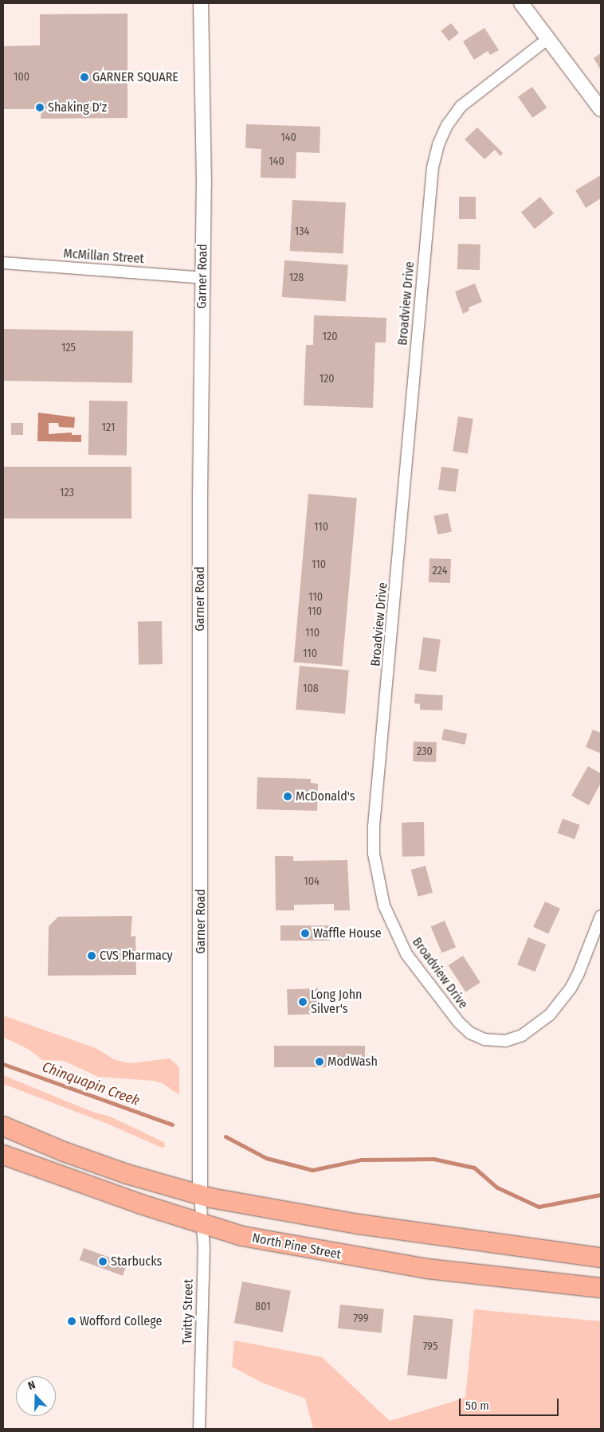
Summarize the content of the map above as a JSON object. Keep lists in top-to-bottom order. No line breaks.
{"streets":{"highway":["North Pine Street"],"street":["McMillan Street","Garner Road","Broadview Drive","Twitty Street"]},"crossings":[["McMillan Street","Garner Road"],["Garner Road","Twitty Street"],["North Pine Street","Twitty Street"]],"water":["Chinquapin Creek"],"places":["GARNER SQUARE","Shaking D'z","McDonald's","Waffle House","CVS Pharmacy","Long John Silver's","ModWash","Starbucks","Wofford College"],"house_numbers":["100","140","140","134","128","120","125","120","121","123","110","110","224","110","110","110","110","108","230","104","801","799","795"],"scale_bar":"50 m","north":"top"}
